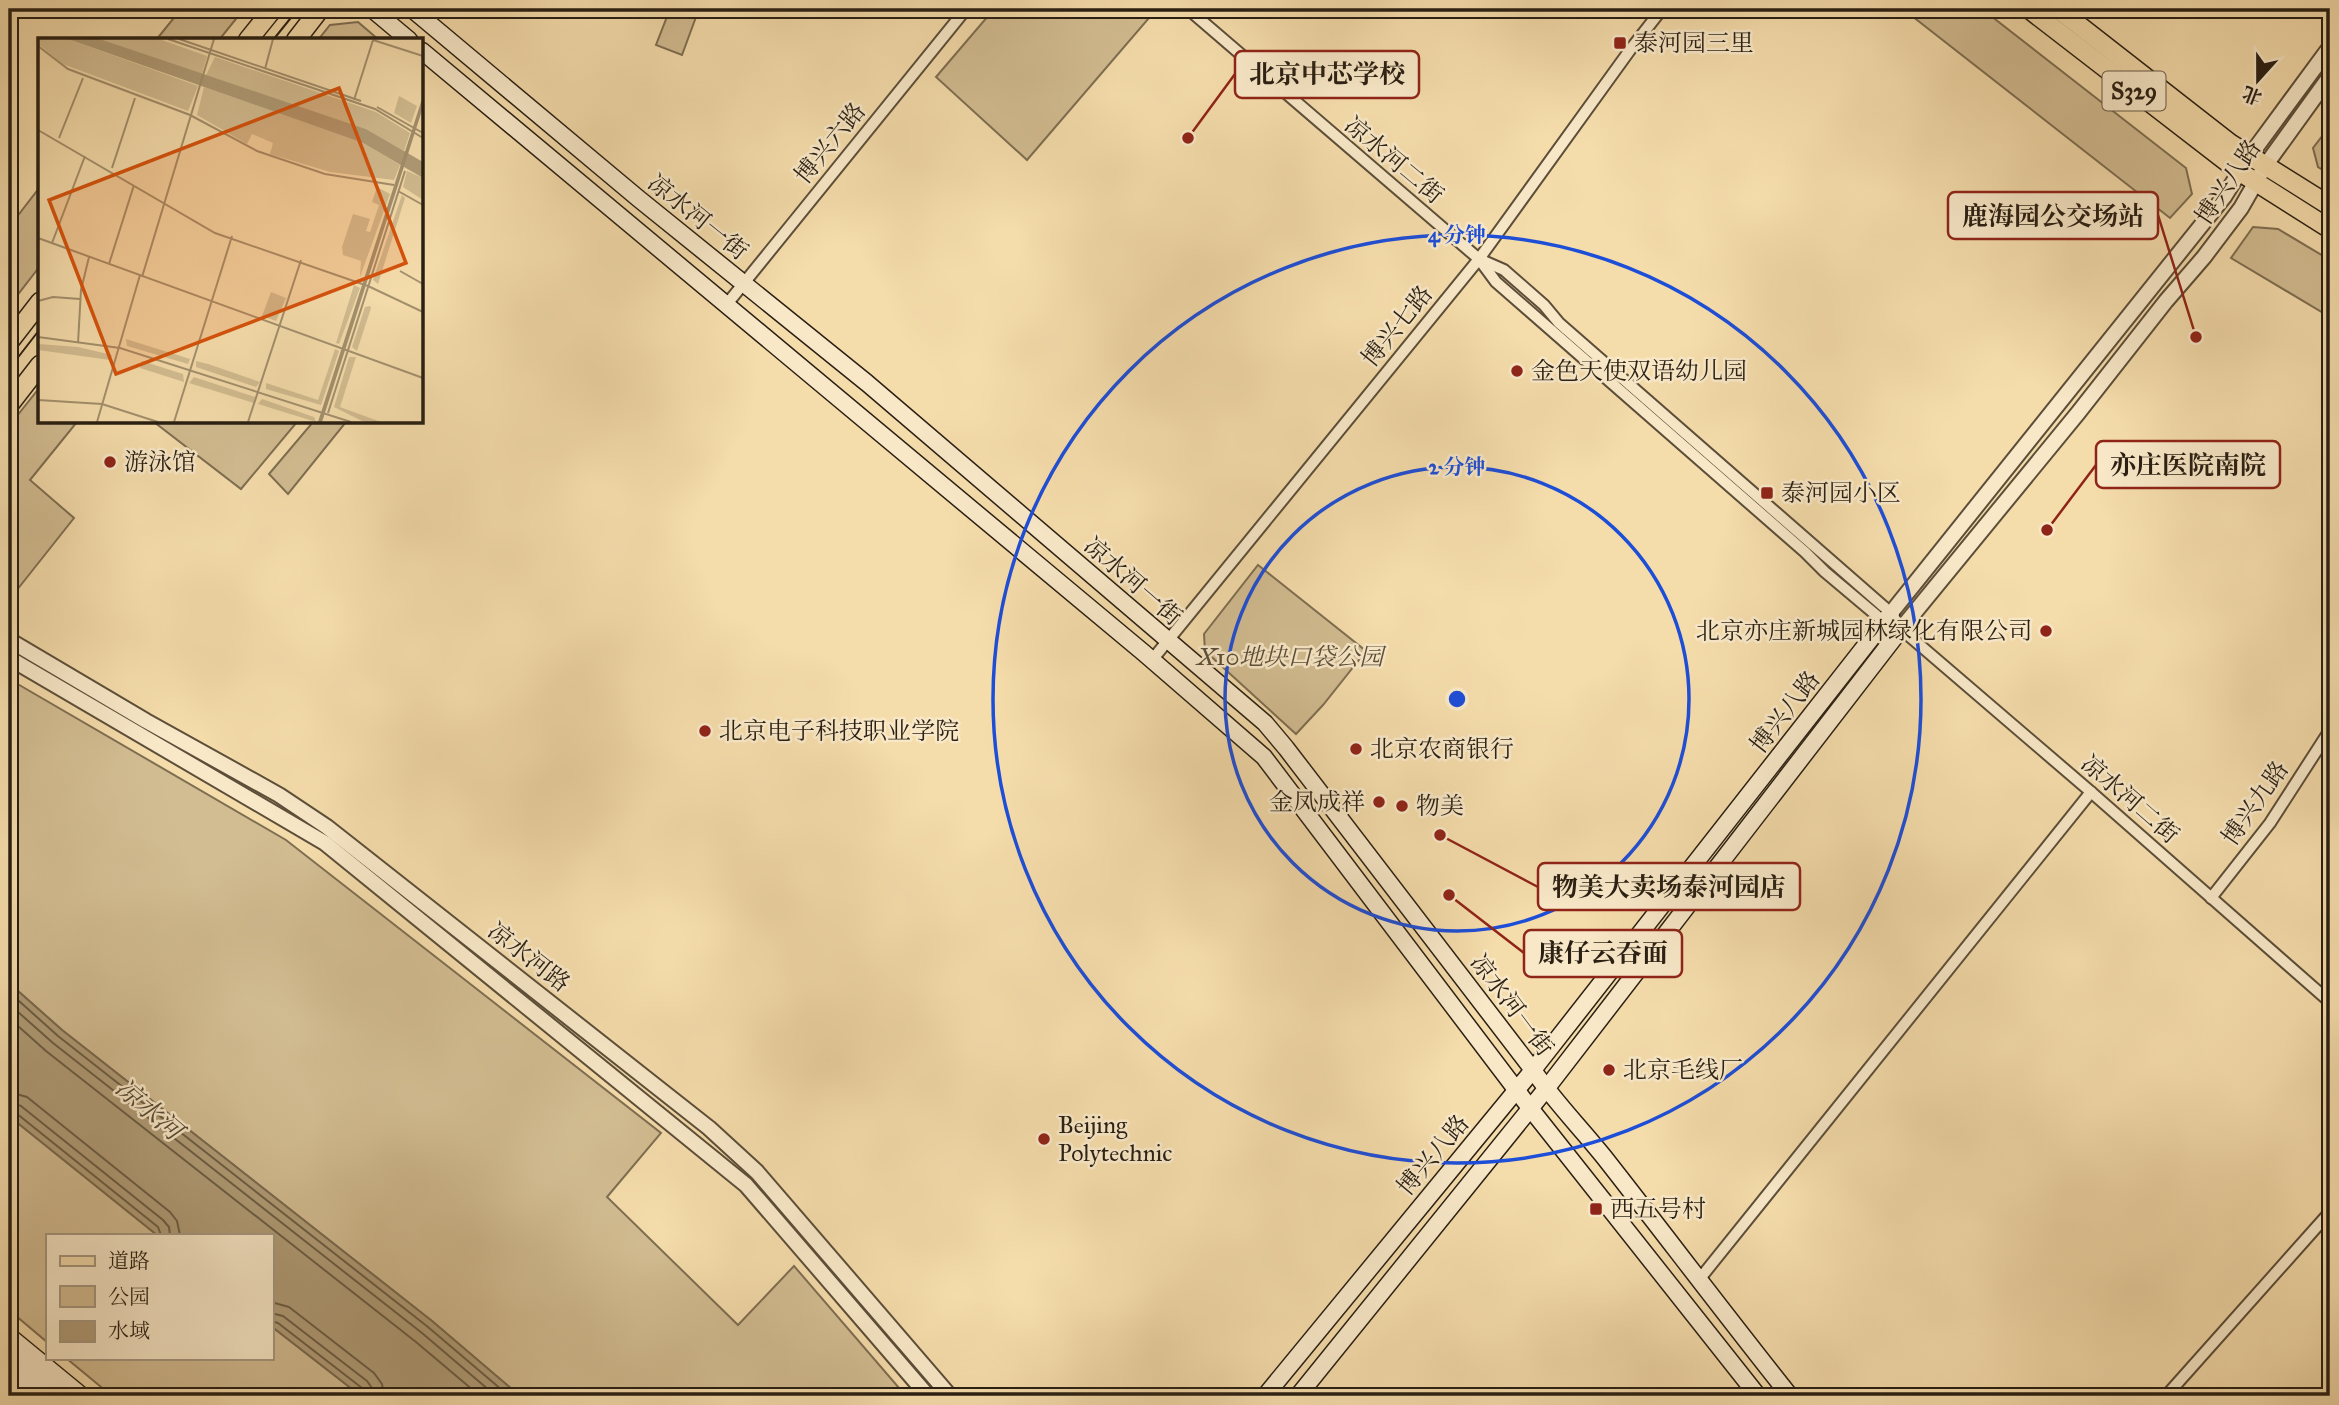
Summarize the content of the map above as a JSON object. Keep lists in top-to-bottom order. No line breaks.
{"streets":{"main road":["S329","博兴八路","凉水河一街"],"street":["博兴六路","凉水河二街","博兴七路","博兴九路","凉水河路"]},"crossings":[["S329","博兴八路"],["博兴六路","凉水河一街"],["凉水河二街","博兴八路"],["凉水河二街","博兴七路"],["凉水河二街","博兴九路"],["博兴八路","凉水河一街"],["凉水河一街","博兴七路"]],"water":["凉水河"],"parks":["X10地块口袋公园"],"places":{"transit":["泰河园三里","泰河园小区","西五号村"],"other":["北京中芯学校","鹿海园公交场站","金色天使双语幼儿园","游泳馆","亦庄医院南院","北京亦庄新城园林绿化有限公司","北京电子科技职业学院","北京农商银行","金凤成祥","物美","物美大卖场泰河园店","康仔云吞面","北京毛线厂","Beijing Polytechnic"]},"legend":["道路","公园","水域"],"north":"bottom","rings":["4 分钟","2 分钟"]}
